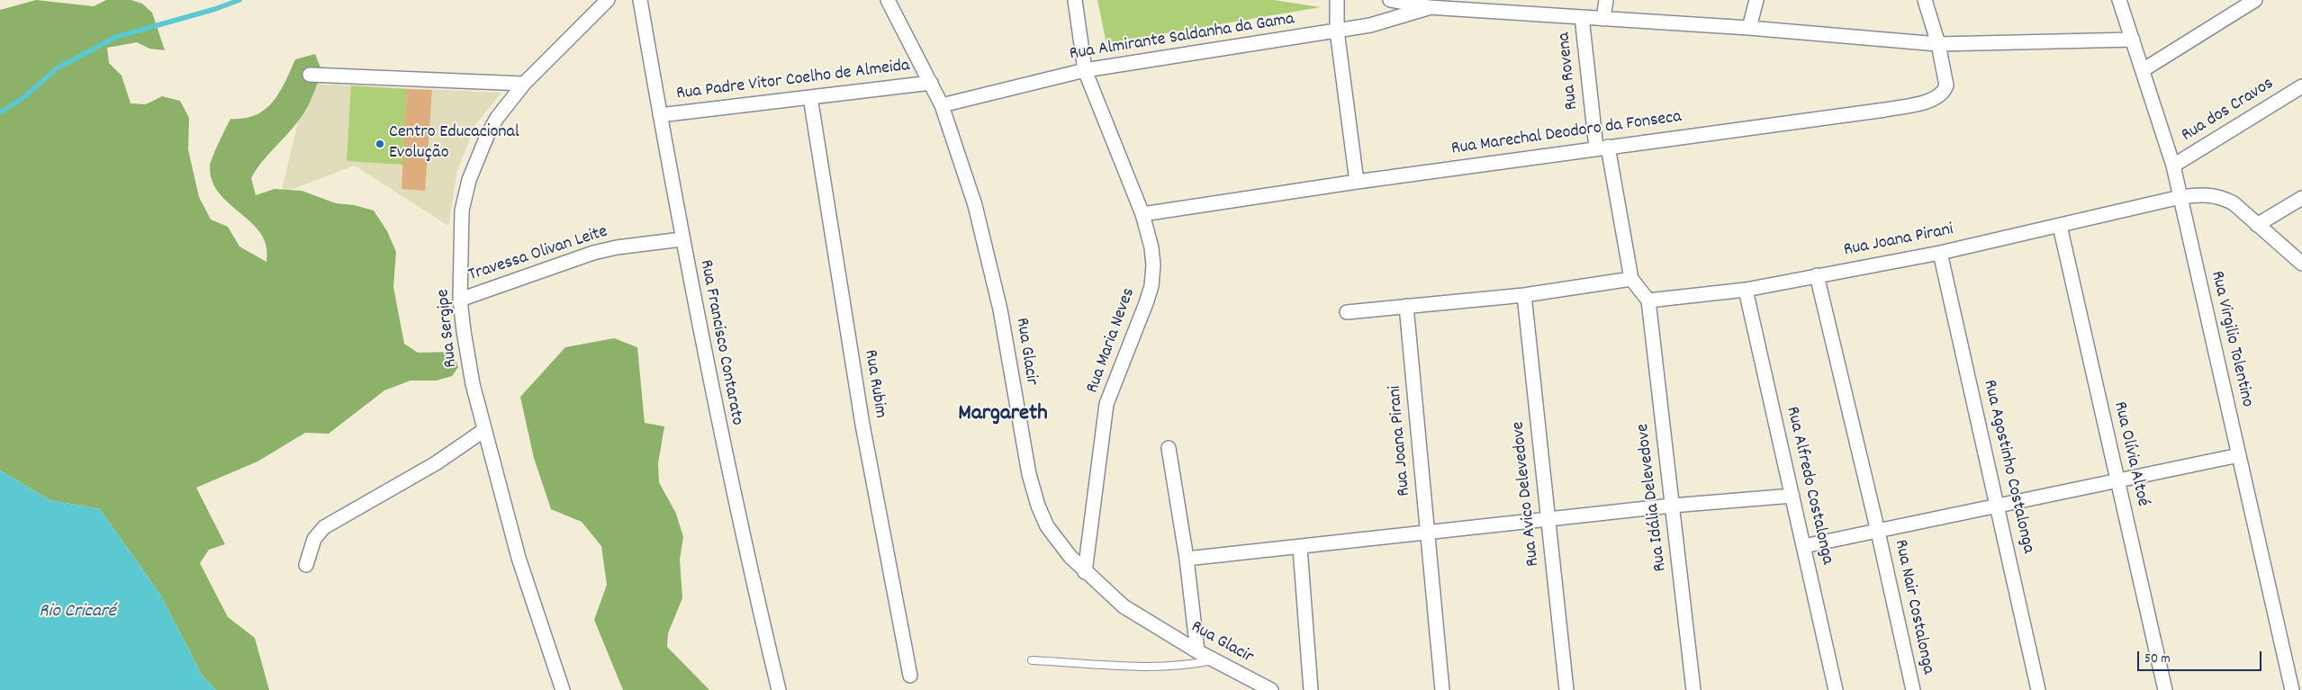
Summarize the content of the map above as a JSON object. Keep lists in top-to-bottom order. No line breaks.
{"streets":{"street":["Rua Almirante Saldanha da Gama","Rua Rovena","Rua Padre Vitor Coelho de Almeida","Rua dos Cravos","Rua Marechal Deodoro da Fonseca","Rua Joana Pirani","Travessa Olivan Leite","Rua Sergipe","Rua Virgilio Tolentino","Rua Maria Neves","Rua Francisco Contarato","Rua Glacir","Rua Rubim","Rua Olívia Altoé","Rua Agostinho Costalonga","Rua Alfredo Costalonga","Rua Avico Delevedove","Rua Idália Delevedove","Rua Nair Costalonga"]},"crossings":[["Rua Almirante Saldanha da Gama","Rua Rovena"],["Rua Almirante Saldanha da Gama","Rua Marechal Deodoro da Fonseca"],["Rua Almirante Saldanha da Gama","Rua Virgilio Tolentino"],["Rua Almirante Saldanha da Gama","Rua Maria Neves"],["Rua Almirante Saldanha da Gama","Rua Glacir"],["Rua Rovena","Rua Marechal Deodoro da Fonseca"],["Rua Padre Vitor Coelho de Almeida","Rua Francisco Contarato"],["Rua Padre Vitor Coelho de Almeida","Rua Glacir"],["Rua Padre Vitor Coelho de Almeida","Rua Rubim"],["Rua dos Cravos","Rua Virgilio Tolentino"],["Rua Marechal Deodoro da Fonseca","Rua Maria Neves"],["Rua Joana Pirani","Rua Virgilio Tolentino"],["Rua Joana Pirani","Rua Olívia Altoé"],["Rua Joana Pirani","Rua Agostinho Costalonga"],["Rua Joana Pirani","Rua Alfredo Costalonga"],["Rua Joana Pirani","Rua Idália Delevedove"],["Rua Joana Pirani","Rua Nair Costalonga"],["Travessa Olivan Leite","Rua Sergipe"],["Travessa Olivan Leite","Rua Francisco Contarato"],["Rua Maria Neves","Rua Glacir"]],"districts":["Margareth"],"water":["Rio Cricaré"],"places":["Centro Educacional Evolução"],"scale_bar":"50 m"}
